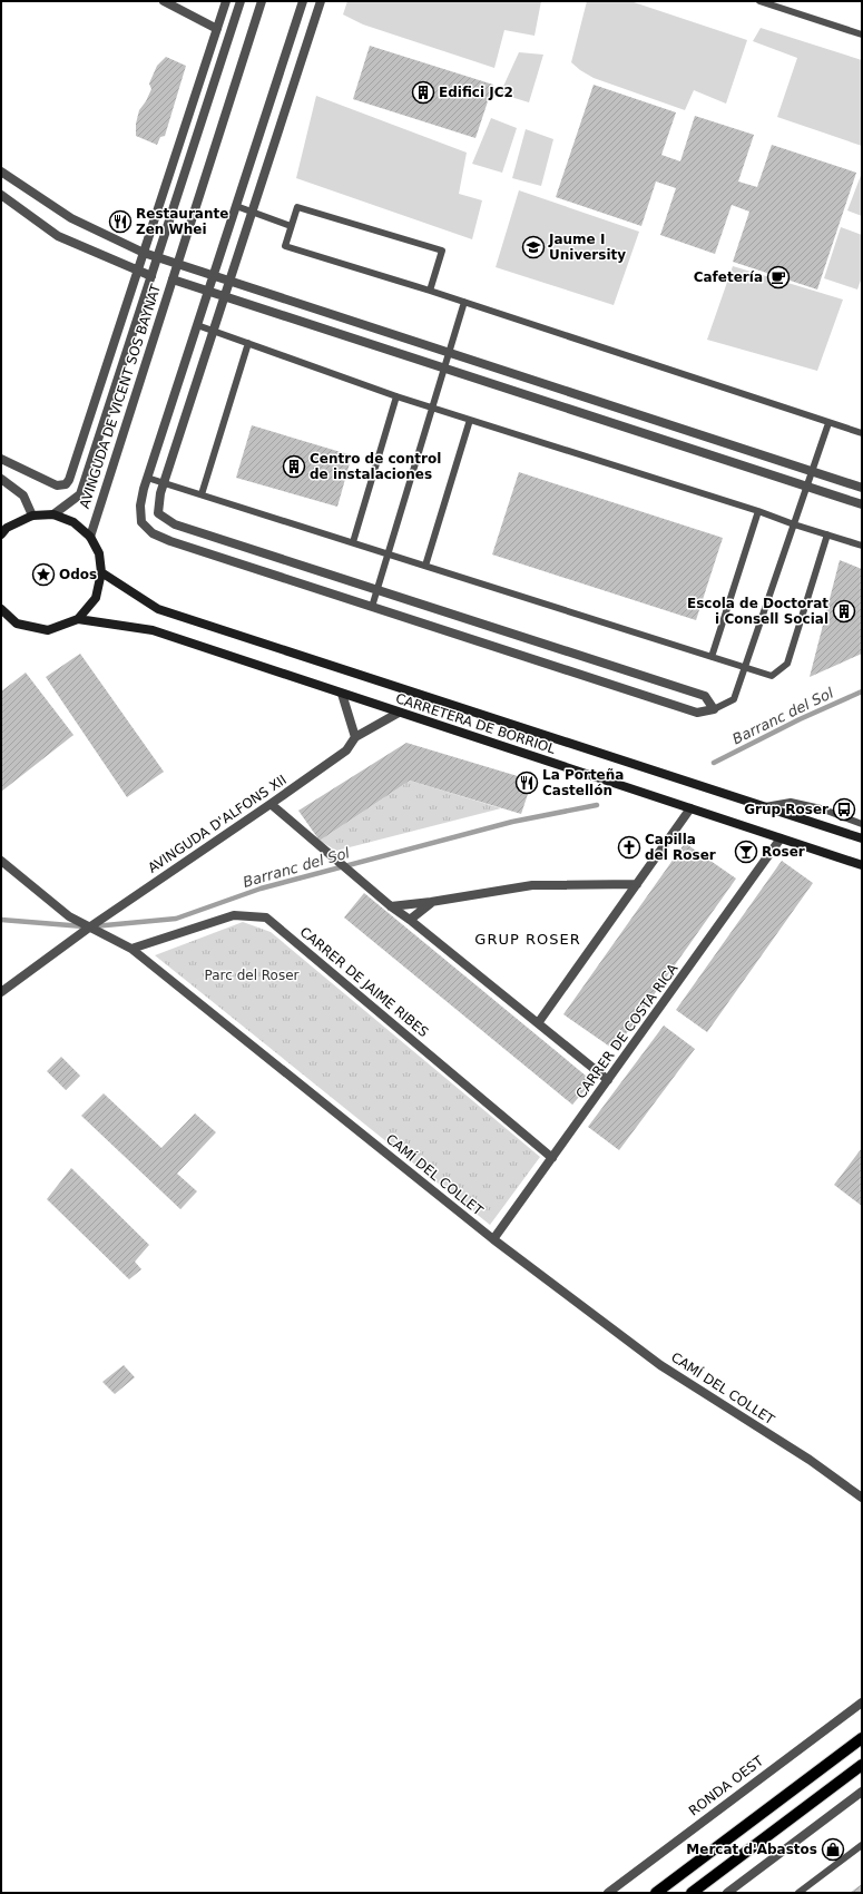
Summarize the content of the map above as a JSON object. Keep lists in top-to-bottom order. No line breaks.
{"streets":{"main road":["CARRETERA DE BORRIOL"],"street":["AVINGUDA DE VICENT SOS BAYNAT","AVINGUDA D'ALFONS XII","CARRER DE JAIME RIBES","CARRER DE COSTA RICA","CAMÍ DEL COLLET","RONDA OEST"]},"crossings":[["CARRETERA DE BORRIOL","AVINGUDA D'ALFONS XII"],["CARRETERA DE BORRIOL","CARRER DE COSTA RICA"],["AVINGUDA D'ALFONS XII","CAMÍ DEL COLLET"],["CARRER DE JAIME RIBES","CARRER DE COSTA RICA"],["CARRER DE JAIME RIBES","CAMÍ DEL COLLET"],["CARRER DE COSTA RICA","CAMÍ DEL COLLET"]],"districts":["GRUP ROSER"],"water":["Barranc del Sol"],"parks":["Parc del Roser"],"places":{"building":["Edifici JC2","Centro de control de instalaciones","Escola de Doctorat i Consell Social"],"restaurant":["Restaurante Zen Whei","La Porteña Castellón"],"school or university":["Jaume I University"],"cafe":["Cafetería"],"place":["Odos"],"bus stop":["Grup Roser"],"church":["Capilla del Roser"],"bar":["Roser"],"shop":["Mercat d'Abastos"]}}
